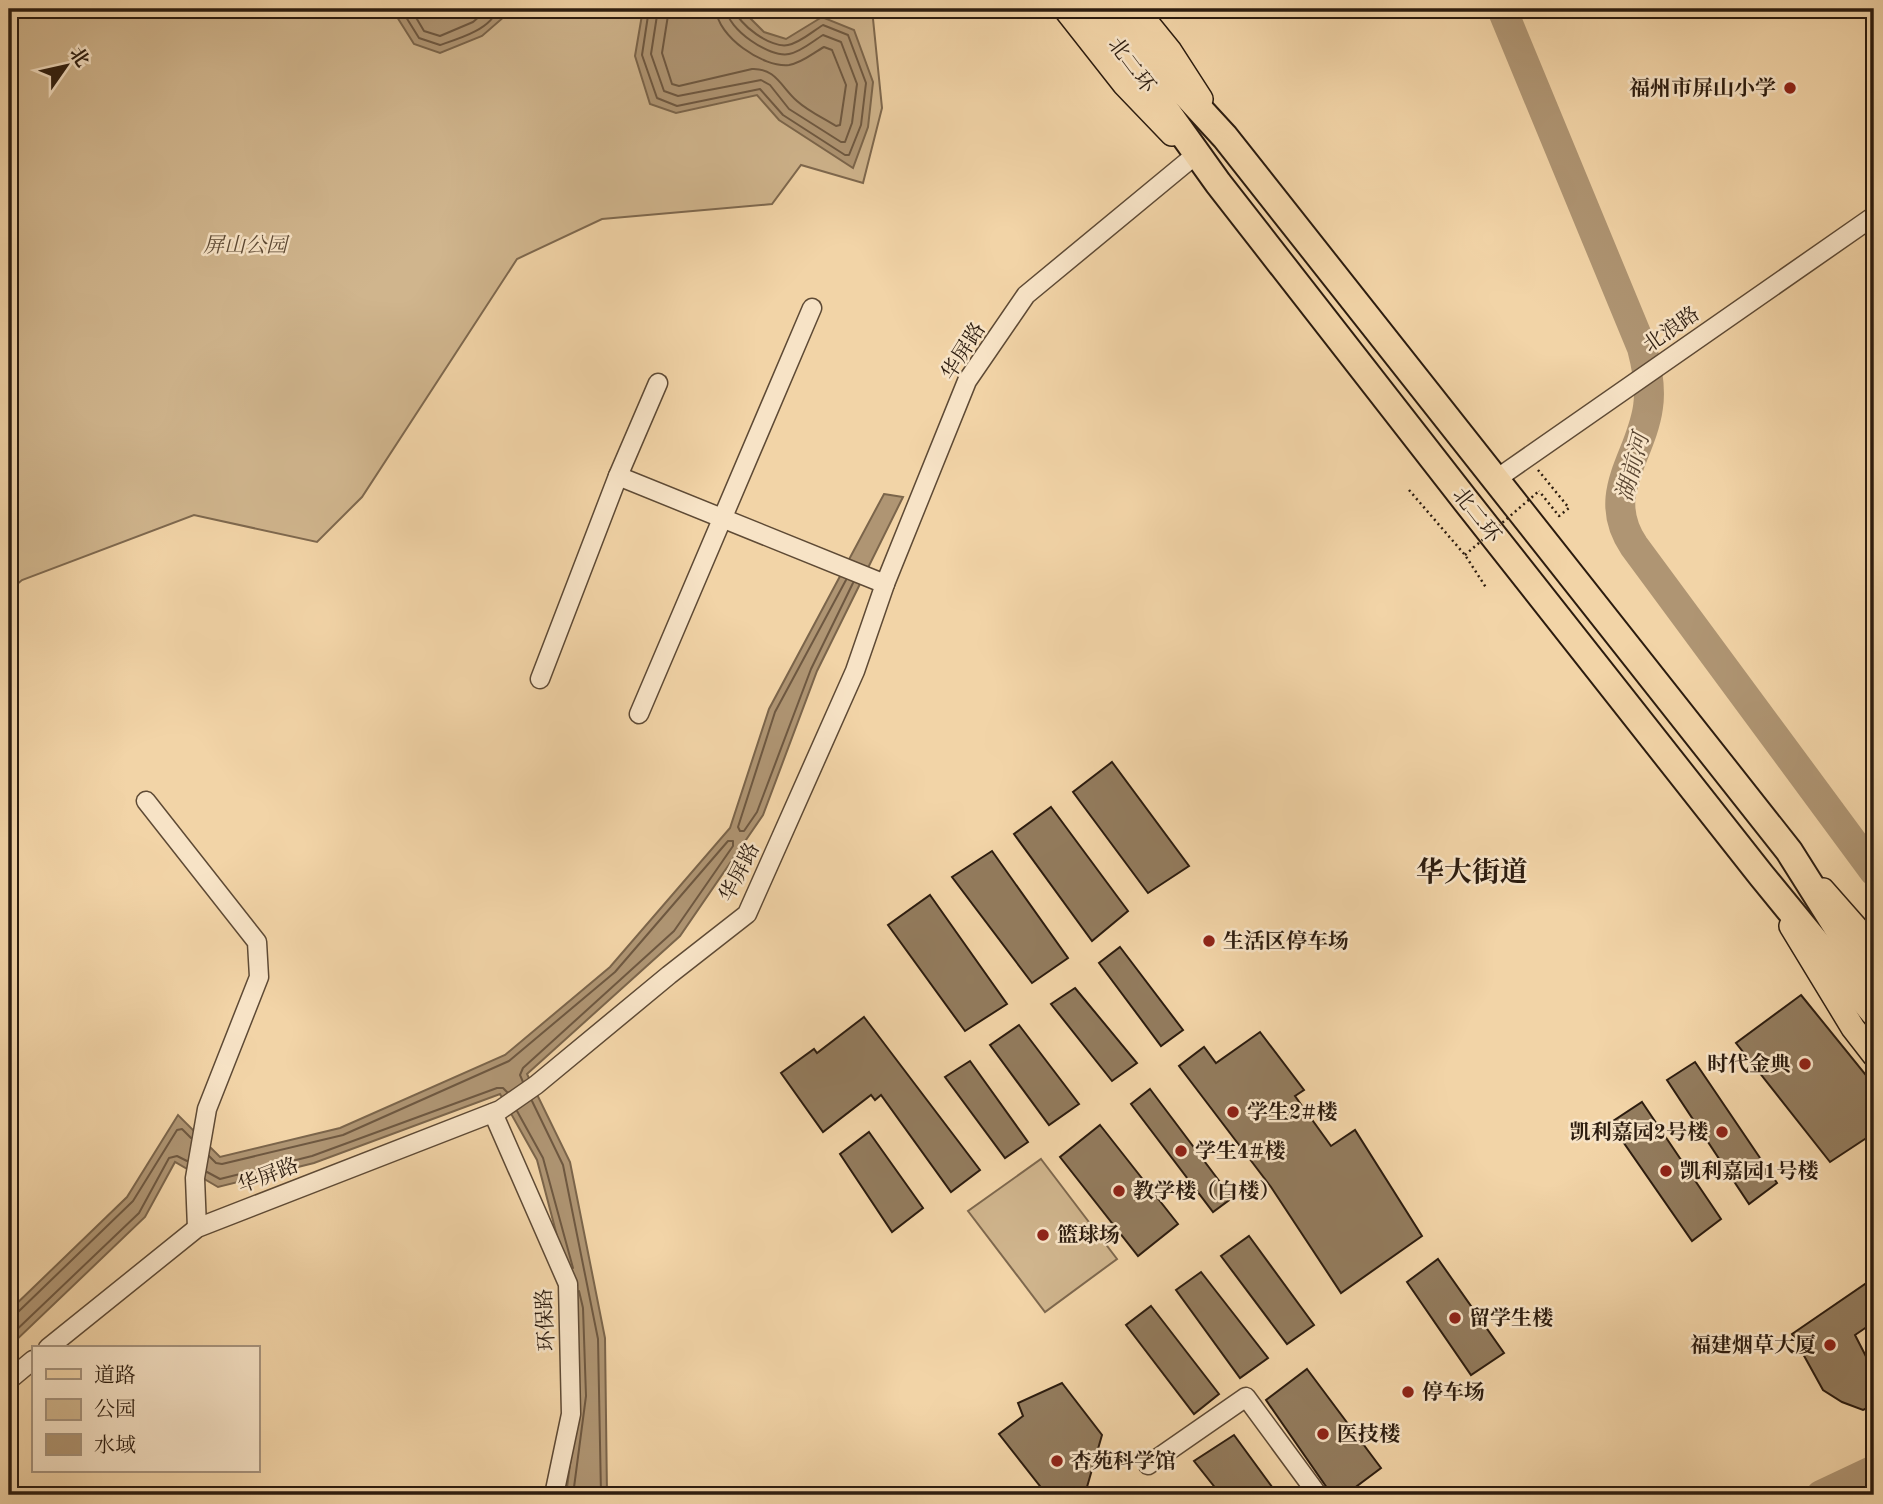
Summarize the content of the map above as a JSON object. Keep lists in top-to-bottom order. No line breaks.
{"streets":{"highway":["北二环"],"street":["北浪路","华屏路","环保路"]},"crossings":[["北二环","北浪路"],["华屏路","环保路"]],"districts":["华大街道"],"water":["湖前河"],"parks":["屏山公园"],"places":["福州市屏山小学","生活区停车场","时代金典","学生2#楼","凯利嘉园2号楼","学生4#楼","凯利嘉园1号楼","教学楼（白楼）","篮球场","留学生楼","福建烟草大厦","停车场","医技楼","杏苑科学馆"],"legend":["道路","公园","水域"],"north":"top right"}
